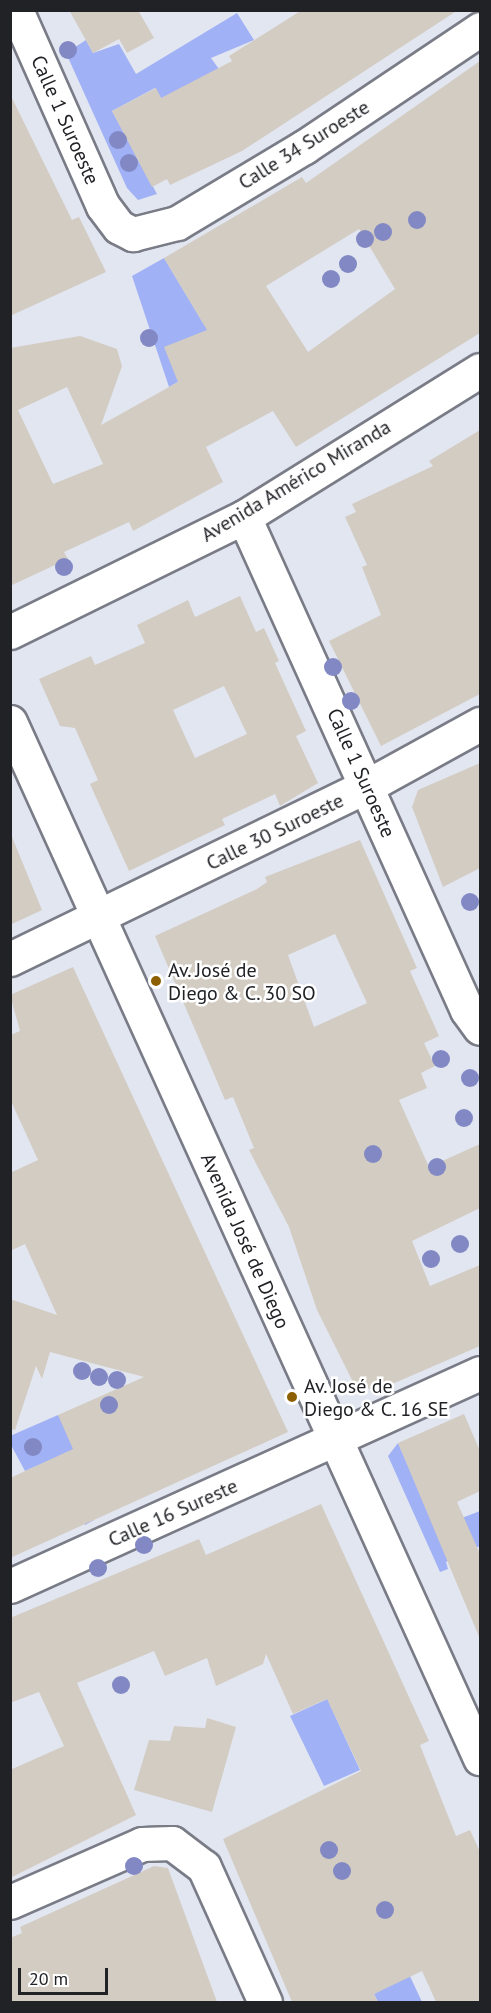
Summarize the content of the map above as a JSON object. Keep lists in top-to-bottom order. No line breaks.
{"streets":{"street":["Calle 1 Suroeste","Calle 34 Suroeste","Avenida Américo Miranda","Calle 30 Suroeste","Avenida José de Diego","Calle 16 Sureste"]},"crossings":[["Calle 1 Suroeste","Calle 34 Suroeste"],["Calle 1 Suroeste","Avenida Américo Miranda"],["Calle 1 Suroeste","Calle 30 Suroeste"],["Calle 30 Suroeste","Avenida José de Diego"],["Avenida José de Diego","Calle 16 Sureste"]],"places":["Av. José de Diego & C. 30 SO","Av. José de Diego & C. 16 SE"],"scale_bar":"20 m"}
